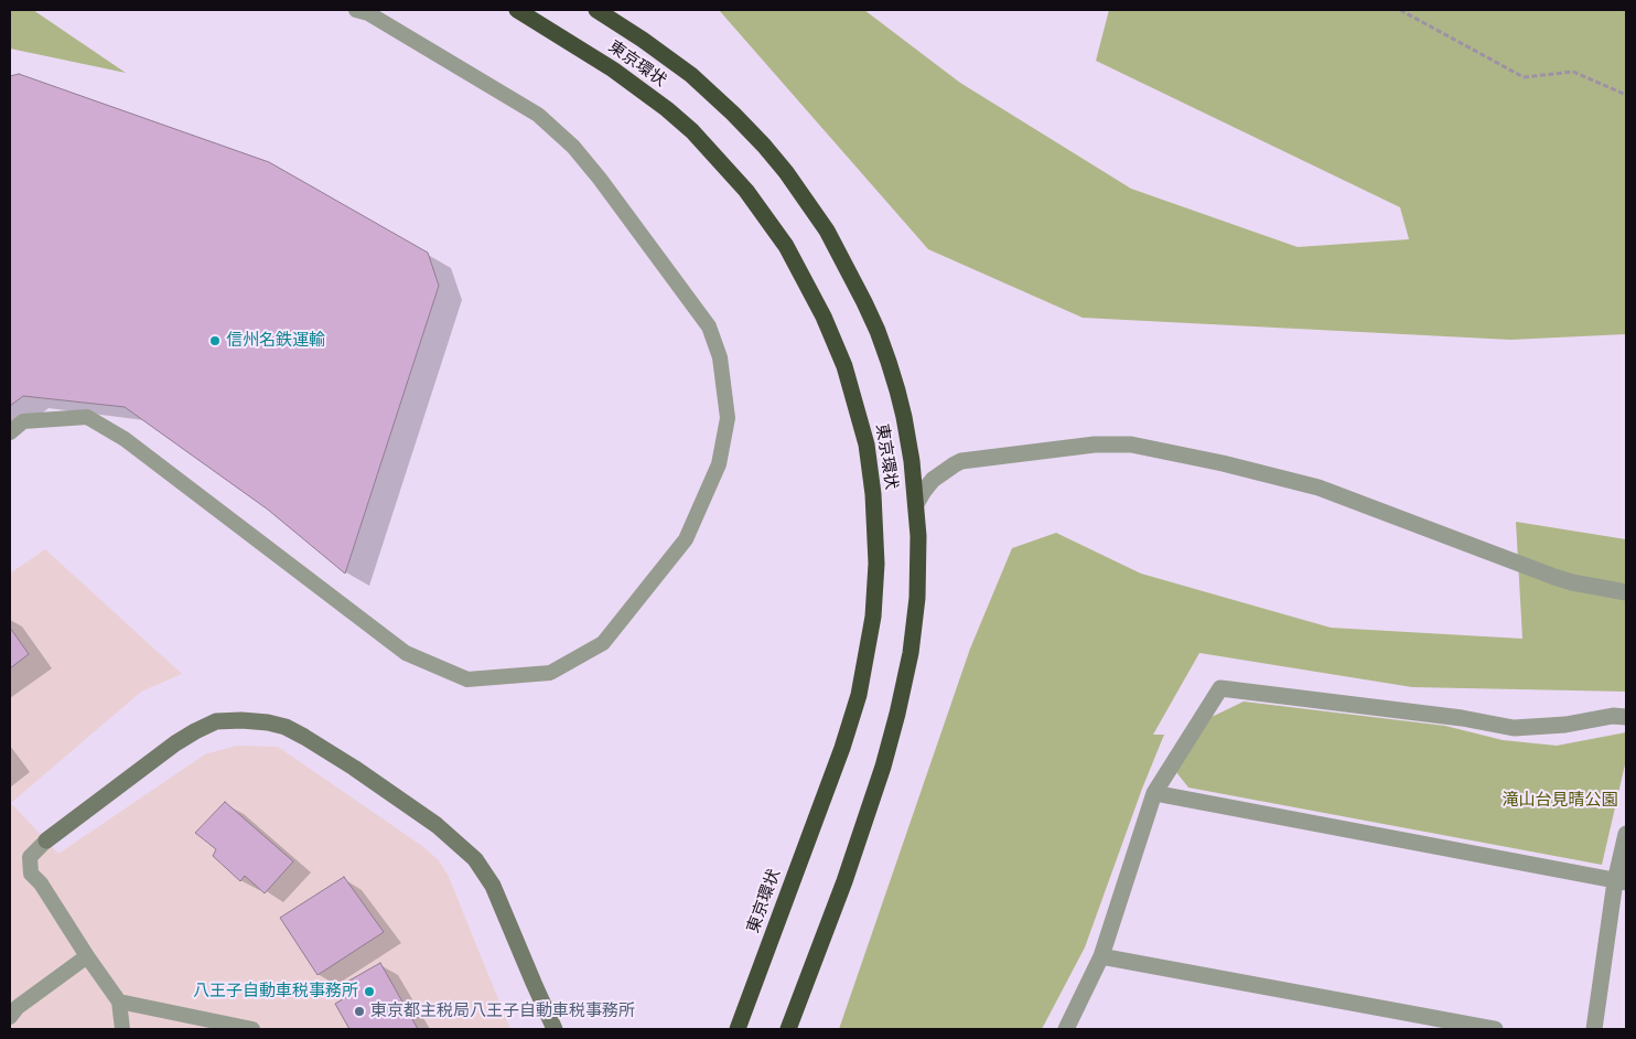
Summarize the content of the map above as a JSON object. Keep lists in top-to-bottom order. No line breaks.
{"streets":{"highway":["東京環状"]},"parks":["滝山台見晴公園"],"places":["信州名鉄運輸","八王子自動車税事務所","東京都主税局八王子自動車税事務所"]}
